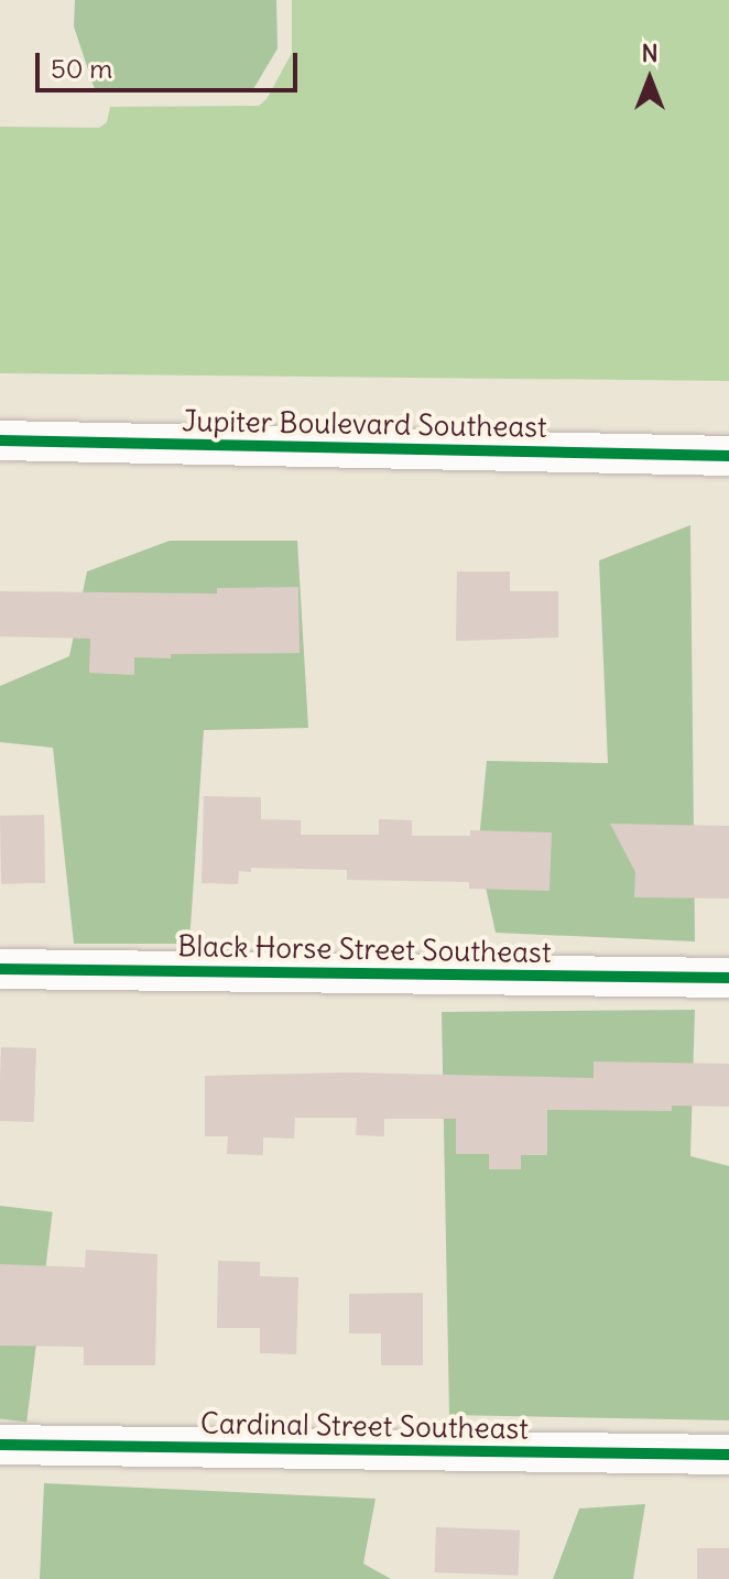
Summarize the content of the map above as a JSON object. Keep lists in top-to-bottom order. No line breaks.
{"streets":{"street":["Jupiter Boulevard Southeast","Black Horse Street Southeast","Cardinal Street Southeast"]},"scale_bar":"50 m","north":"top"}
